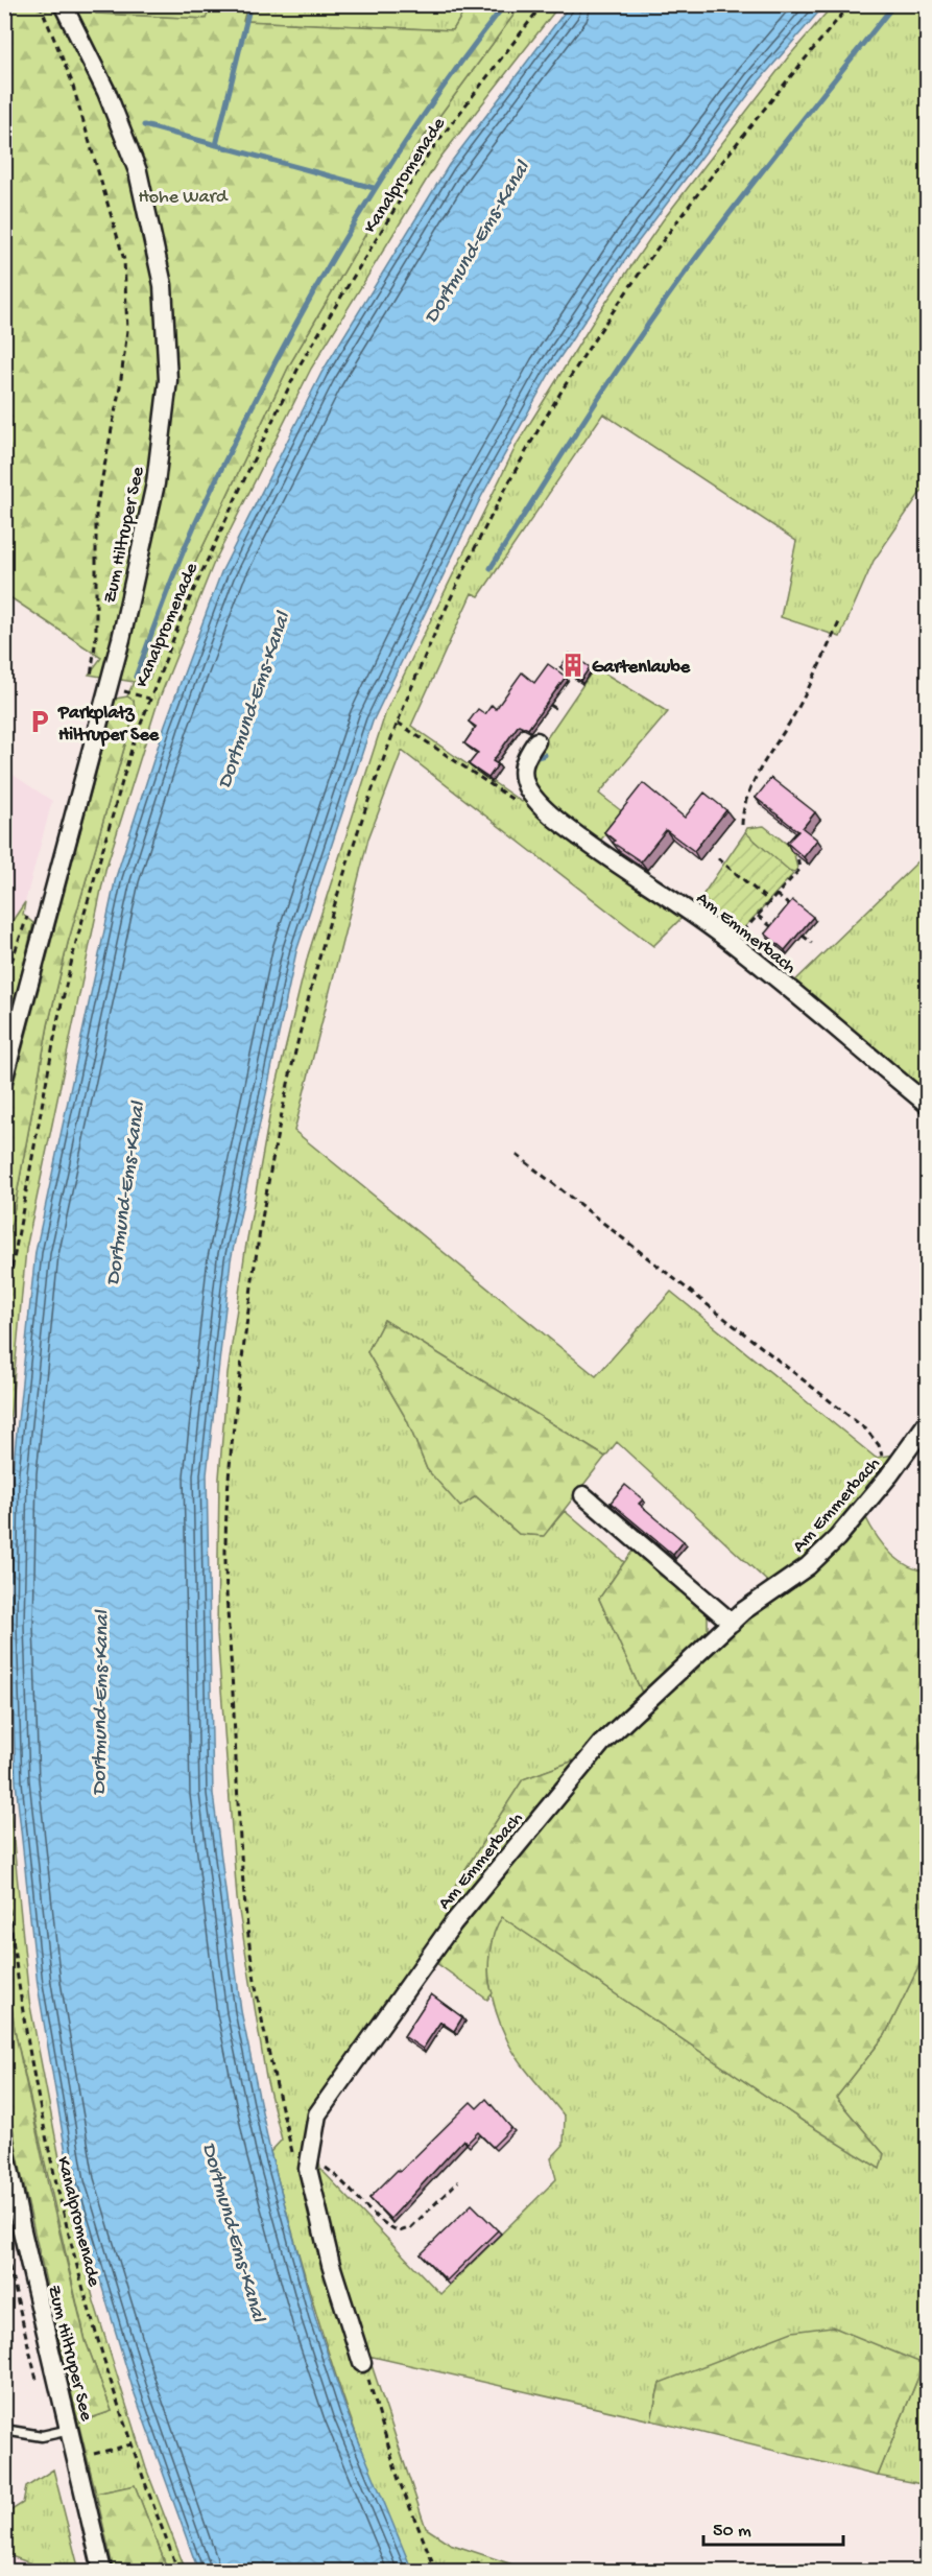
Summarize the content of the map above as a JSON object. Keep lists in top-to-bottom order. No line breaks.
{"streets":{"street":["Zum Hiltruper See","Am Emmerbach"],"path":["Kanalpromenade"]},"water":["Dortmund-Ems-Kanal"],"parks":["Hohe Ward"],"places":{"building":["Gartenlaube"],"parking":["Parkplatz Hiltruper See"]},"scale_bar":"50 m"}
